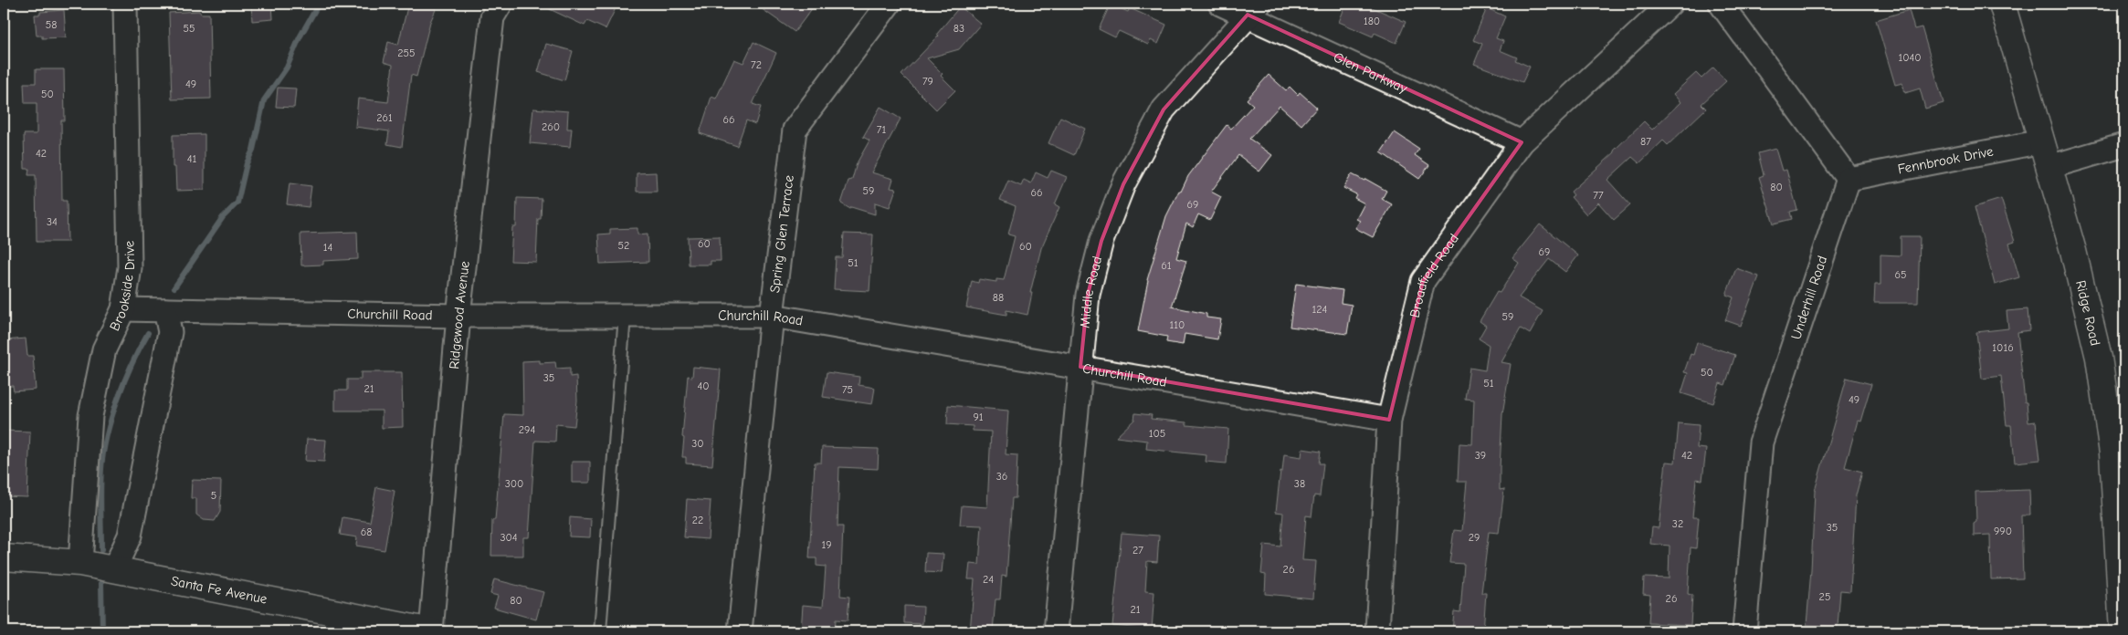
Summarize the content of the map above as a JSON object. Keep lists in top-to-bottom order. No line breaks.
{"streets":{"main road":["Ridge Road","Santa Fe Avenue"],"street":["Glen Parkway","Fennbrook Drive","Spring Glen Terrace","Broadfield Road","Brookside Drive","Middle Road","Underhill Road","Churchill Road","Ridgewood Avenue"]},"crossings":[["Glen Parkway","Broadfield Road"],["Glen Parkway","Middle Road"],["Fennbrook Drive","Underhill Road"],["Fennbrook Drive","Ridge Road"],["Spring Glen Terrace","Churchill Road"],["Broadfield Road","Churchill Road"],["Brookside Drive","Churchill Road"],["Brookside Drive","Santa Fe Avenue"],["Middle Road","Churchill Road"],["Churchill Road","Ridgewood Avenue"],["Ridgewood Avenue","Santa Fe Avenue"]],"house_numbers":["180","58","55","83","255","1040","72","79","49","50","261","66","260","71","87","42","41","80","59","66","77","69","34","60","52","60","14","69","51","61","65","88","124","59","110","1016","50","35","51","40","21","75","49","91","294","105","30","39","42","36","300","38","5","22","32","35","990","68","304","29","19","27","26","24","25","26","80","21"]}
